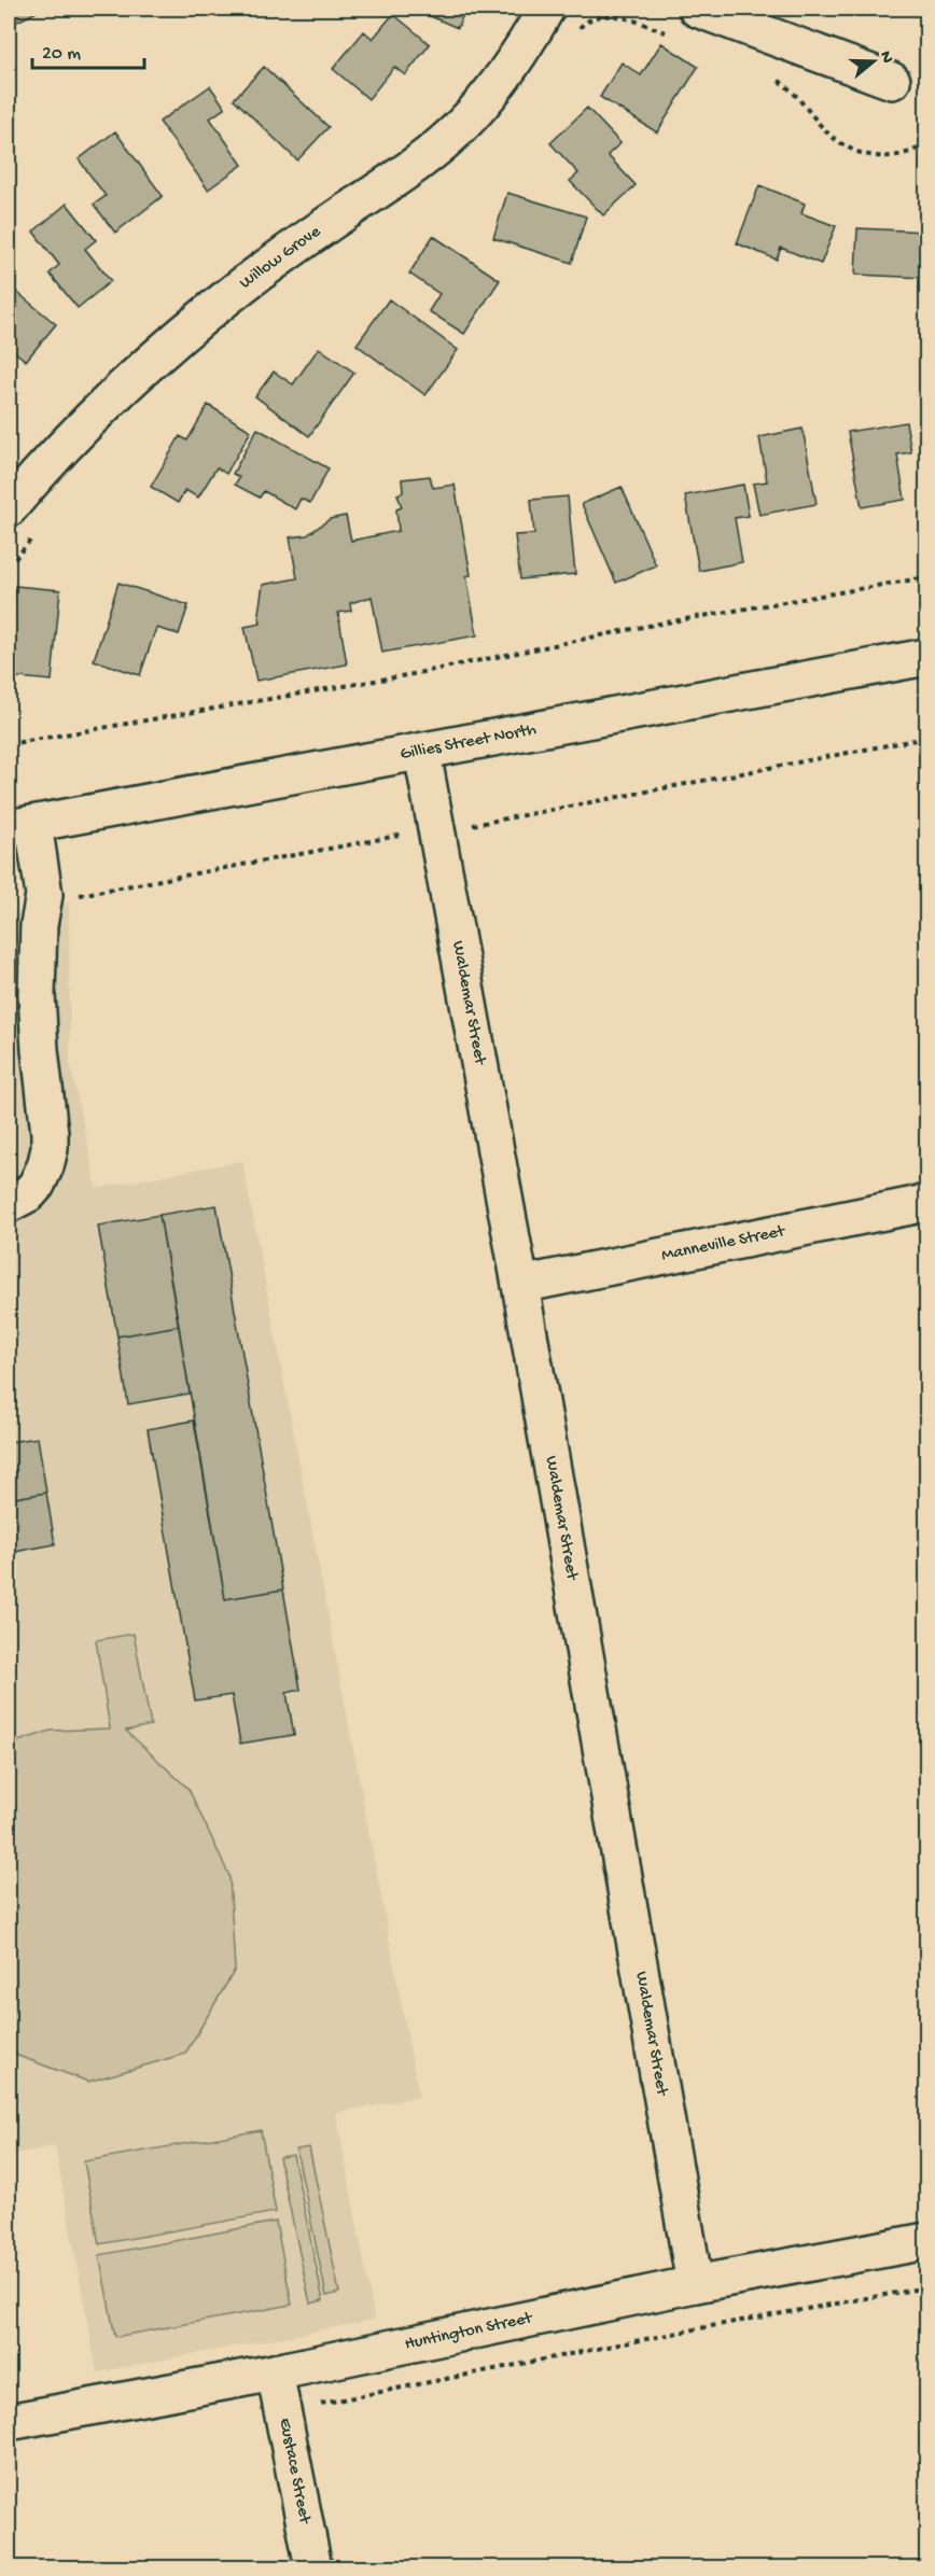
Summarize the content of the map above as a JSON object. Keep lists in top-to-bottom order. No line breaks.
{"streets":{"street":["Willow Grove","Gillies Street North","Waldemar Street","Manneville Street","Huntington Street","Eustace Street"]},"crossings":[["Gillies Street North","Waldemar Street"],["Waldemar Street","Manneville Street"],["Waldemar Street","Huntington Street"],["Huntington Street","Eustace Street"]],"scale_bar":"20 m","north":"right"}
